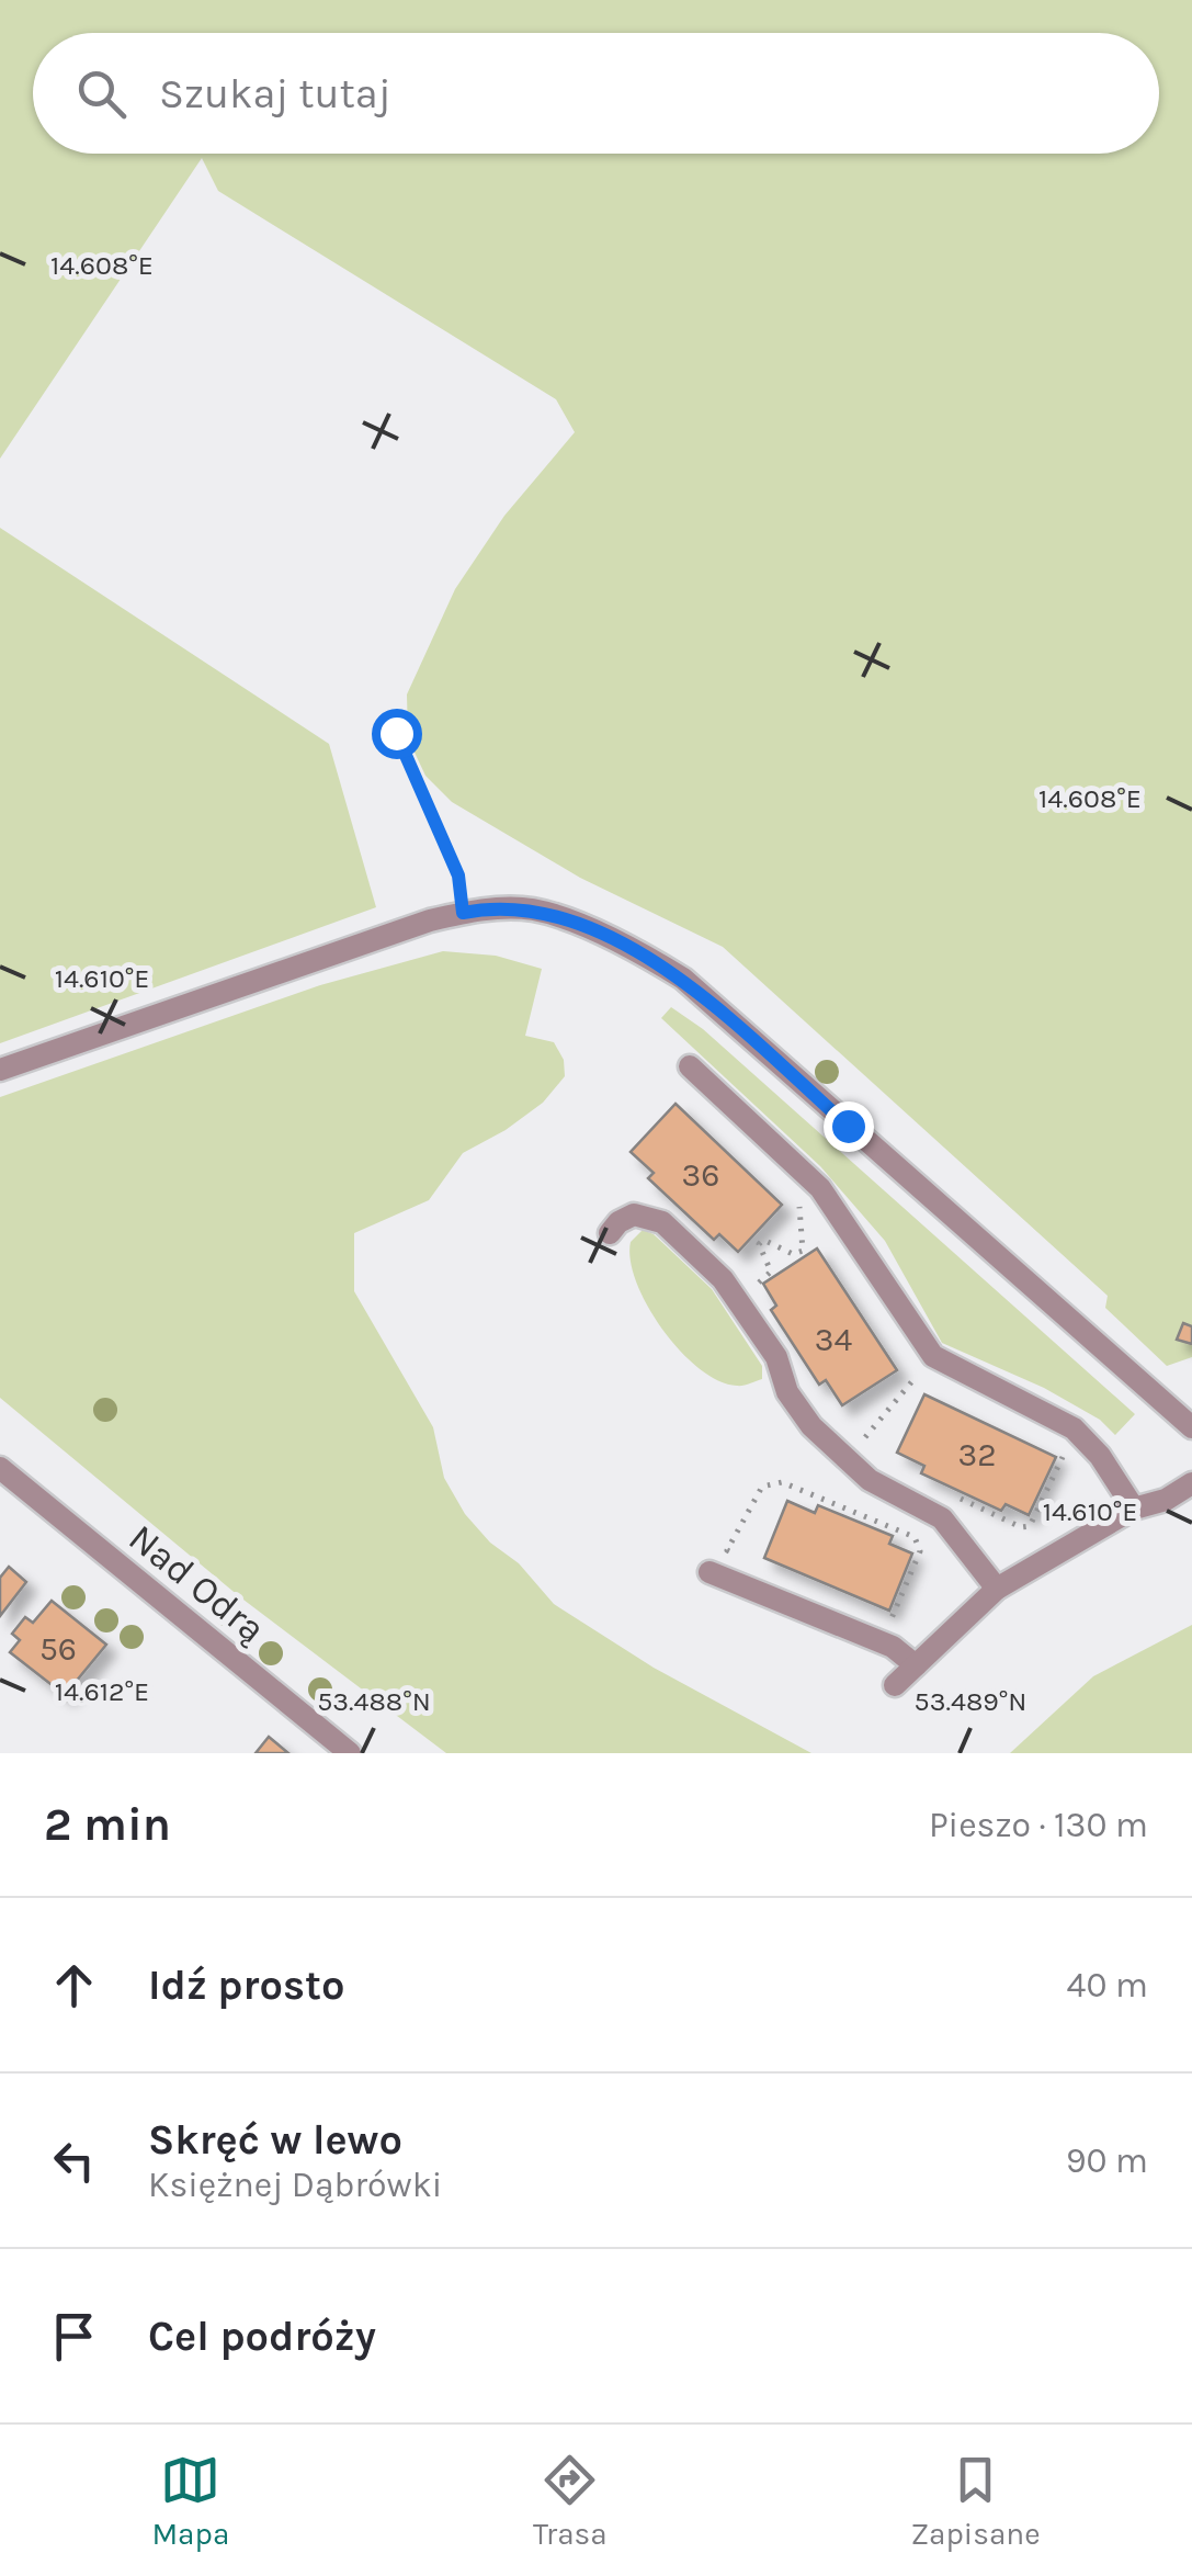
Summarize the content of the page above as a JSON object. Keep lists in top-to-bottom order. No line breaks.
{"streets":{"street":["Nad Odrą"]},"house_numbers":["36","34","32","56"],"page":{"search":"Szukaj tutaj","heading":["2 min","Pieszo · 130 m"],"list":[["Idź prosto","40 m"],["Skręć w lewo","Księżnej Dąbrówki","90 m"],"Cel podróży"],"nav":["Mapa","Trasa","Zapisane"]},"coordinates":["14.608°E","14.610°E","14.612°E","53.489°N","53.488°N"]}
